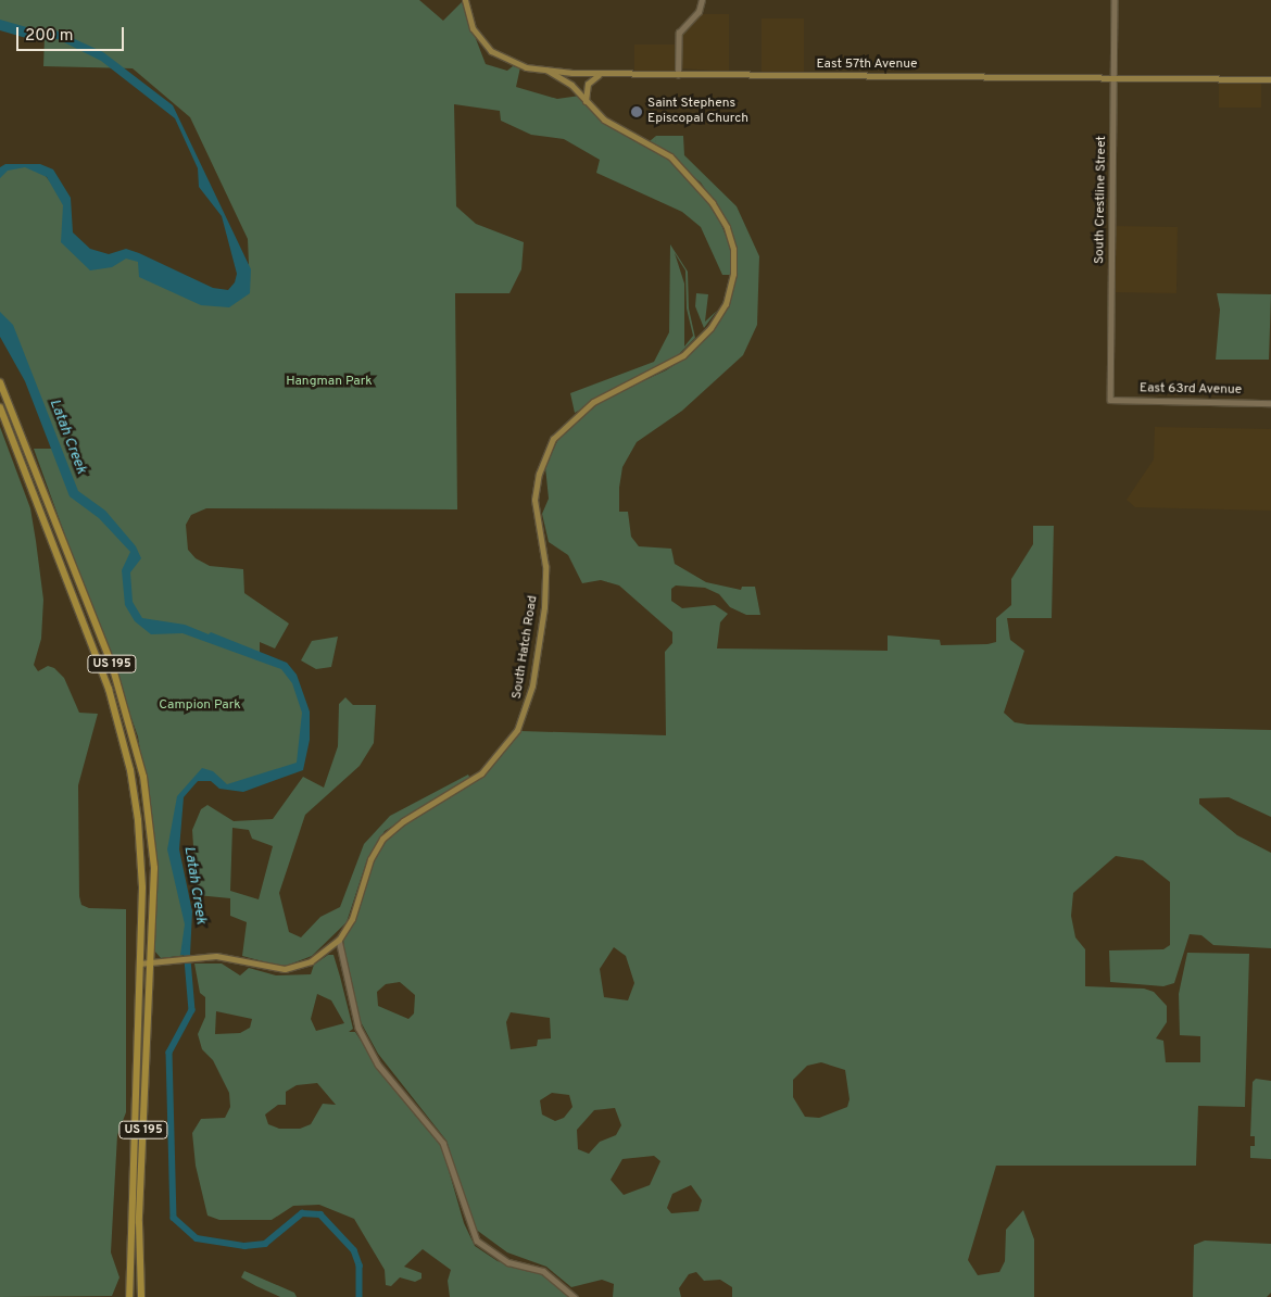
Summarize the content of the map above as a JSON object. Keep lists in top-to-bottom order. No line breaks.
{"streets":{"highway":["US 195"],"main road":["East 57th Avenue","South Hatch Road"],"street":["South Crestline Street","East 63rd Avenue"]},"crossings":[["East 57th Avenue","South Crestline Street"],["East 57th Avenue","South Hatch Road"],["South Crestline Street","East 63rd Avenue"],["South Hatch Road","US 195"]],"water":["Latah Creek"],"parks":["Hangman Park","Campion Park"],"places":["Saint Stephens Episcopal Church"],"scale_bar":"200 m"}
